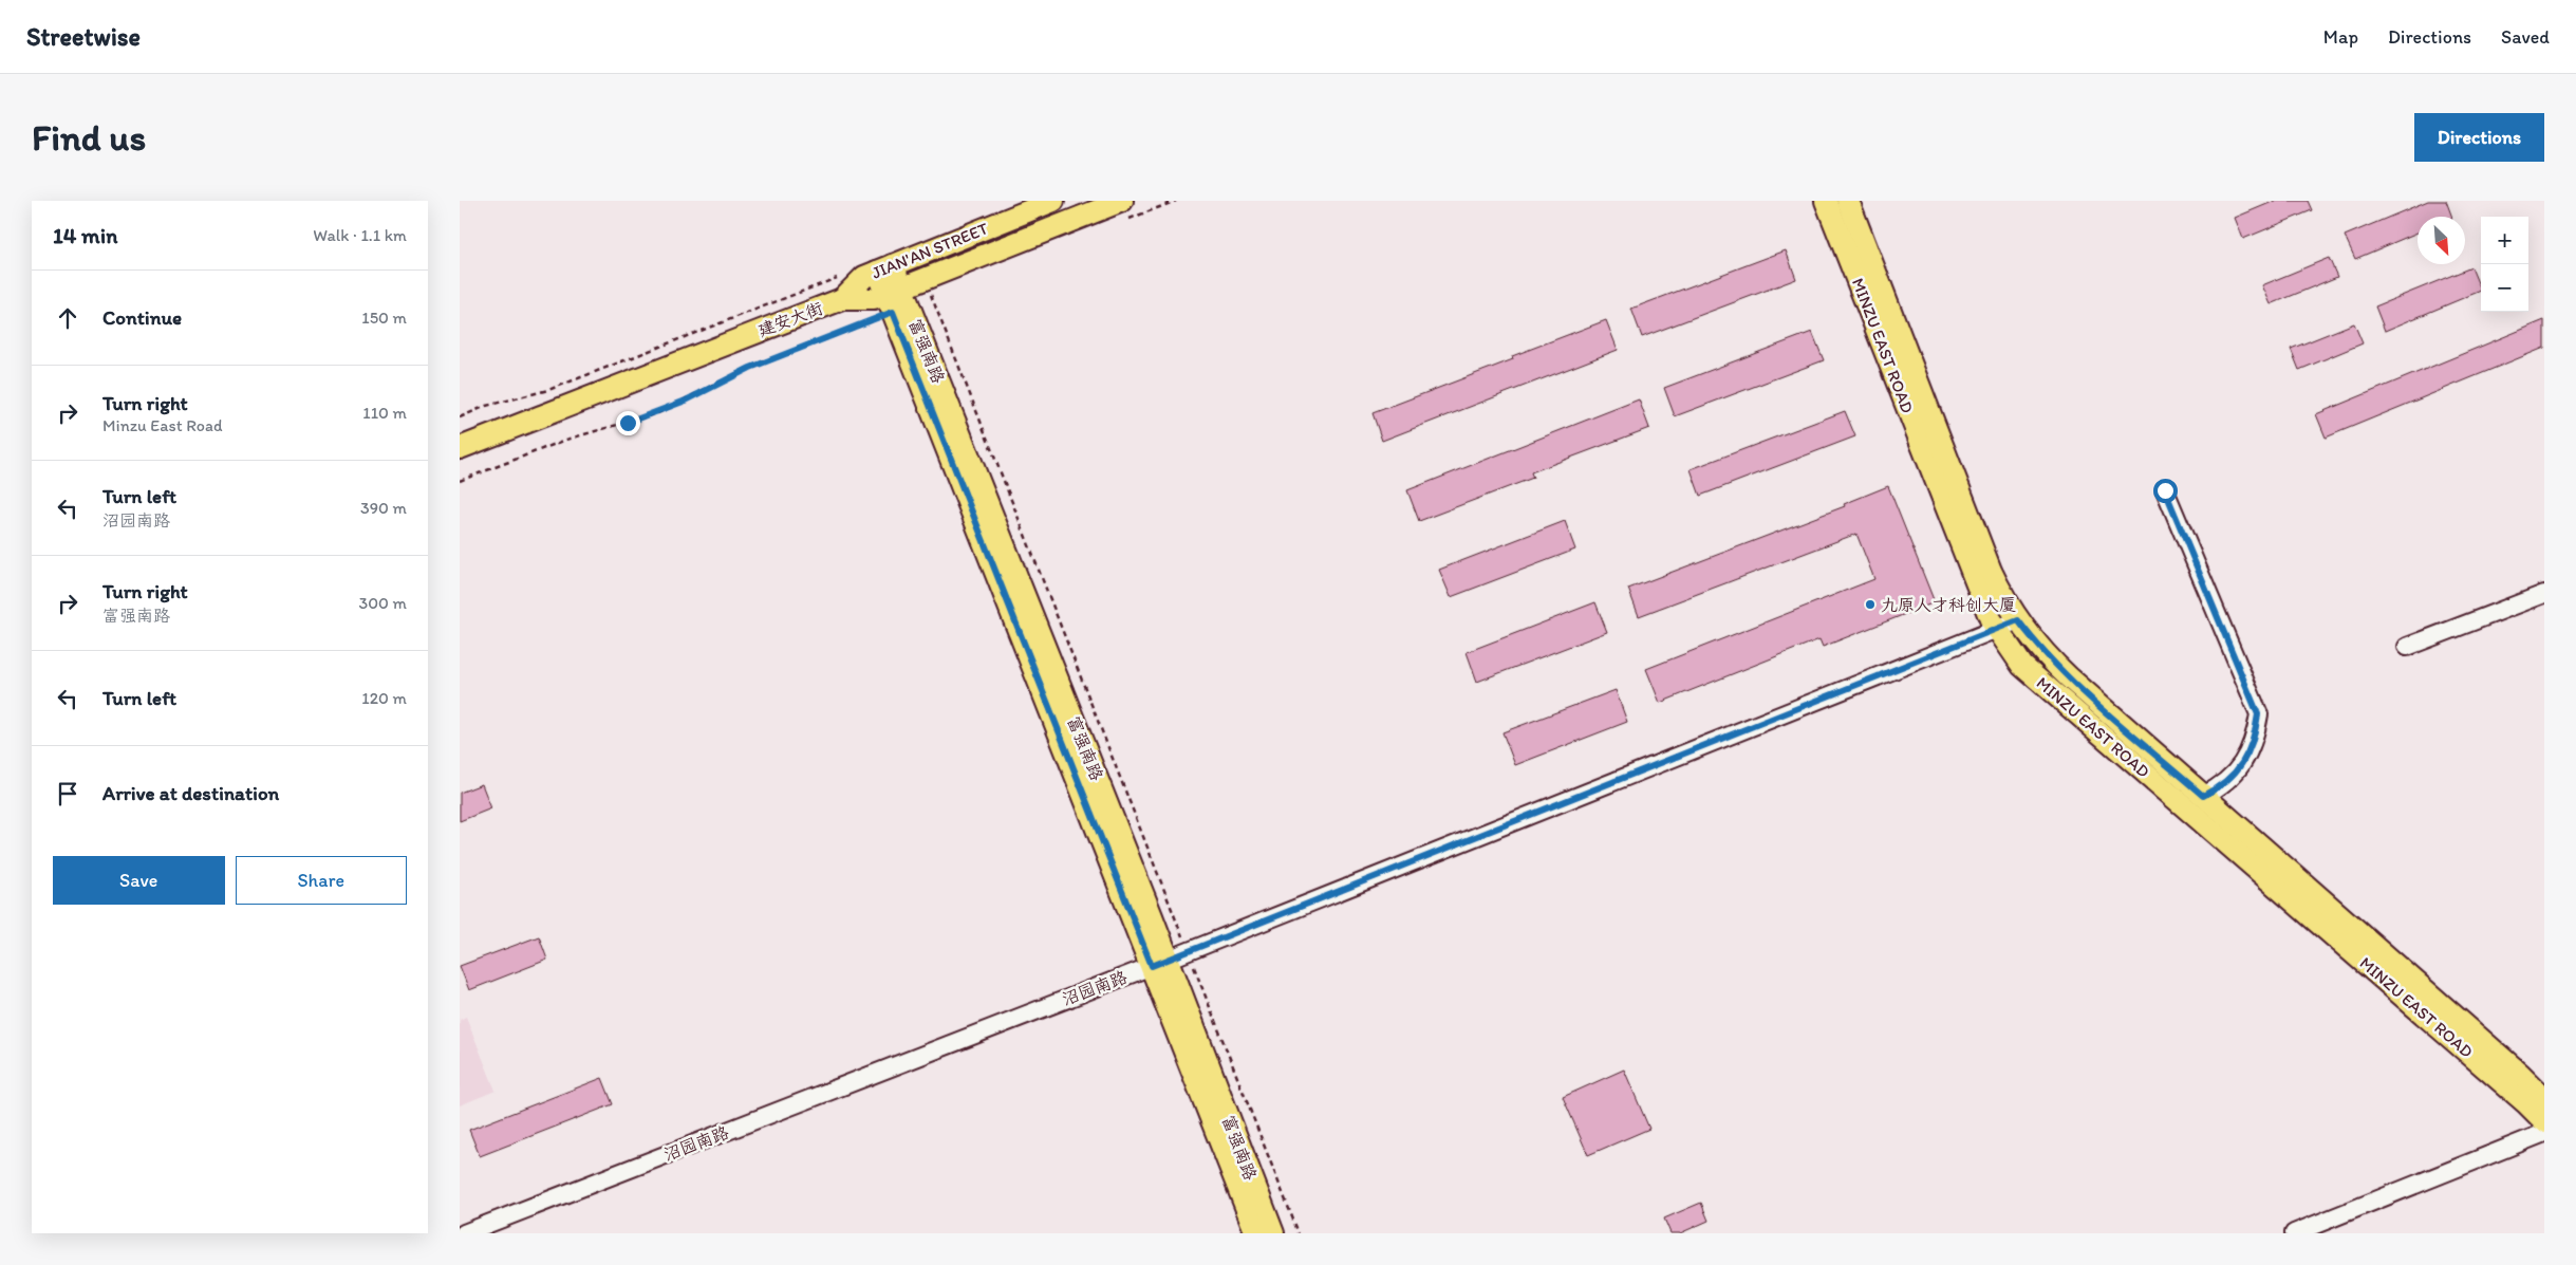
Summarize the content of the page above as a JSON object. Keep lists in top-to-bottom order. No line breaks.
{"streets":{"main road":["JIAN'AN STREET","建安大街","MINZU EAST ROAD","富强南路"],"street":["沼园南路"]},"crossings":[["JIAN'AN STREET","建安大街"],["JIAN'AN STREET","富强南路"],["建安大街","富强南路"],["MINZU EAST ROAD","沼园南路"],["富强南路","沼园南路"]],"places":["九原人才科创大厦"],"north":"bottom right","page":{"header":"Streetwise","nav":["Map","Directions","Saved"],"buttons":["Directions",["Save","Share"]],"title":"Find us","heading":["14 min","Walk · 1.1 km"],"map_buttons":["+","−"],"list":[["Continue","150 m"],["Turn right","Minzu East Road","110 m"],["Turn left","沼园南路","390 m"],["Turn right","富强南路","300 m"],["Turn left","120 m"],"Arrive at destination"]}}
